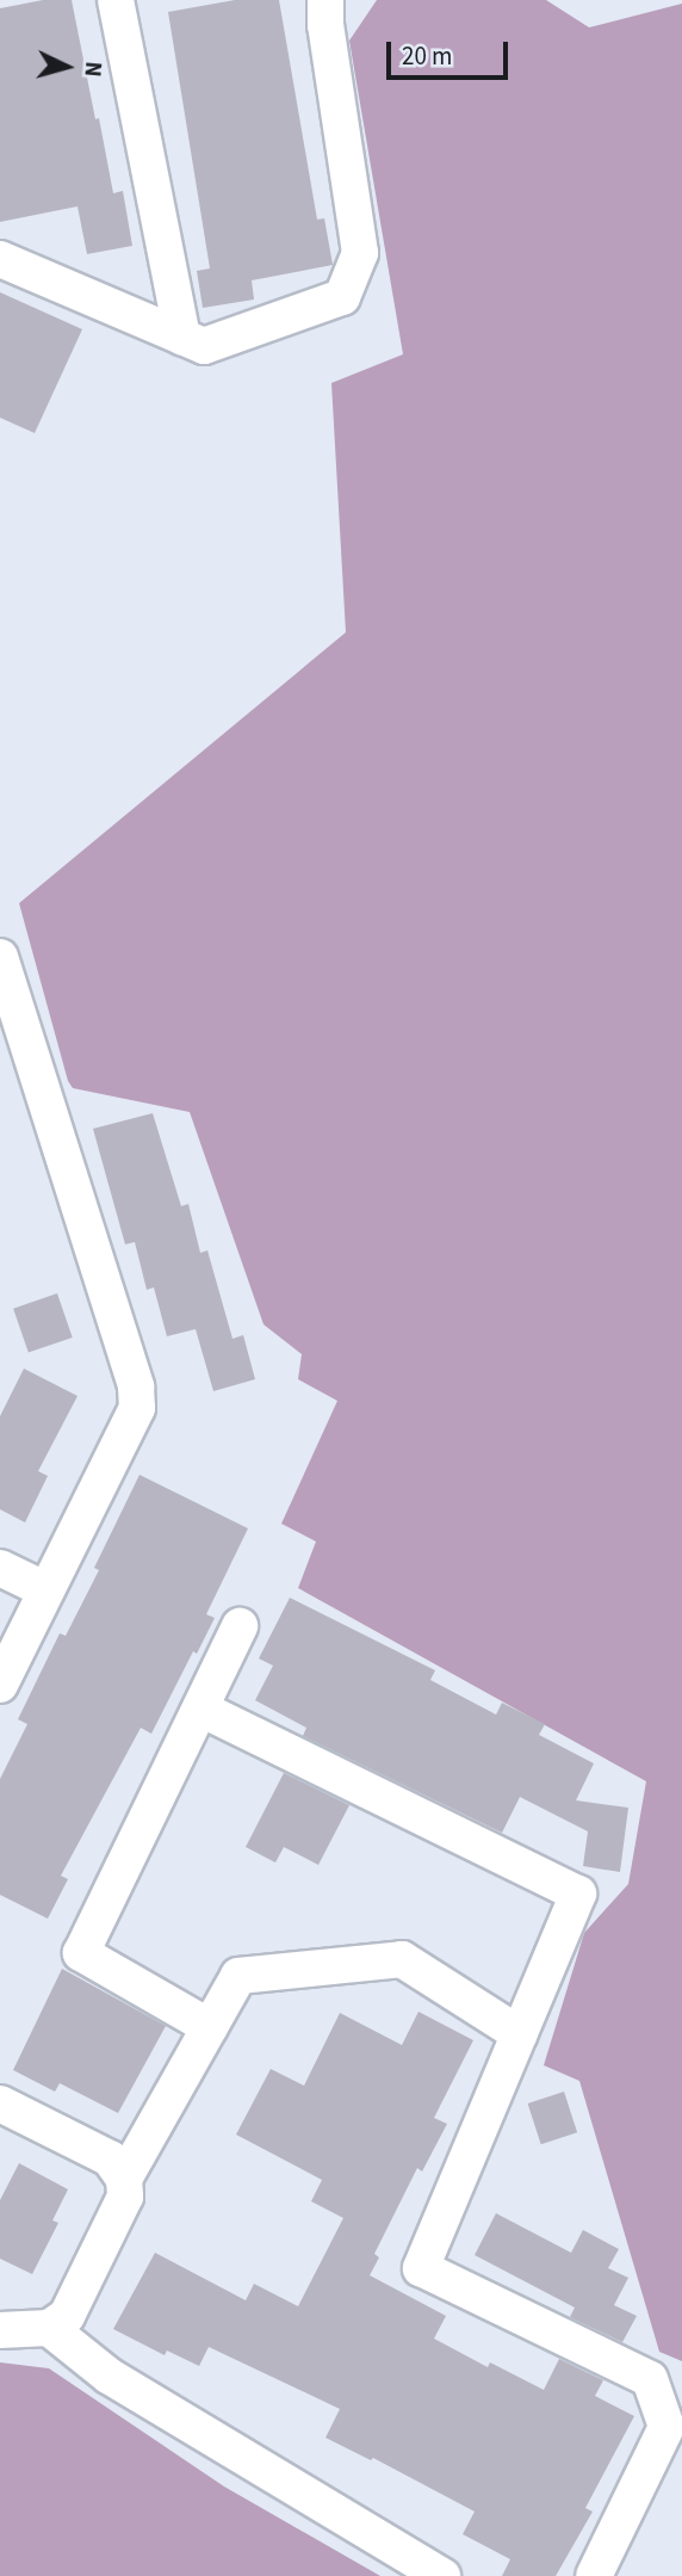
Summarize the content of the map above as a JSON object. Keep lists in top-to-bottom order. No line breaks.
{"scale_bar":"20 m","north":"right"}
